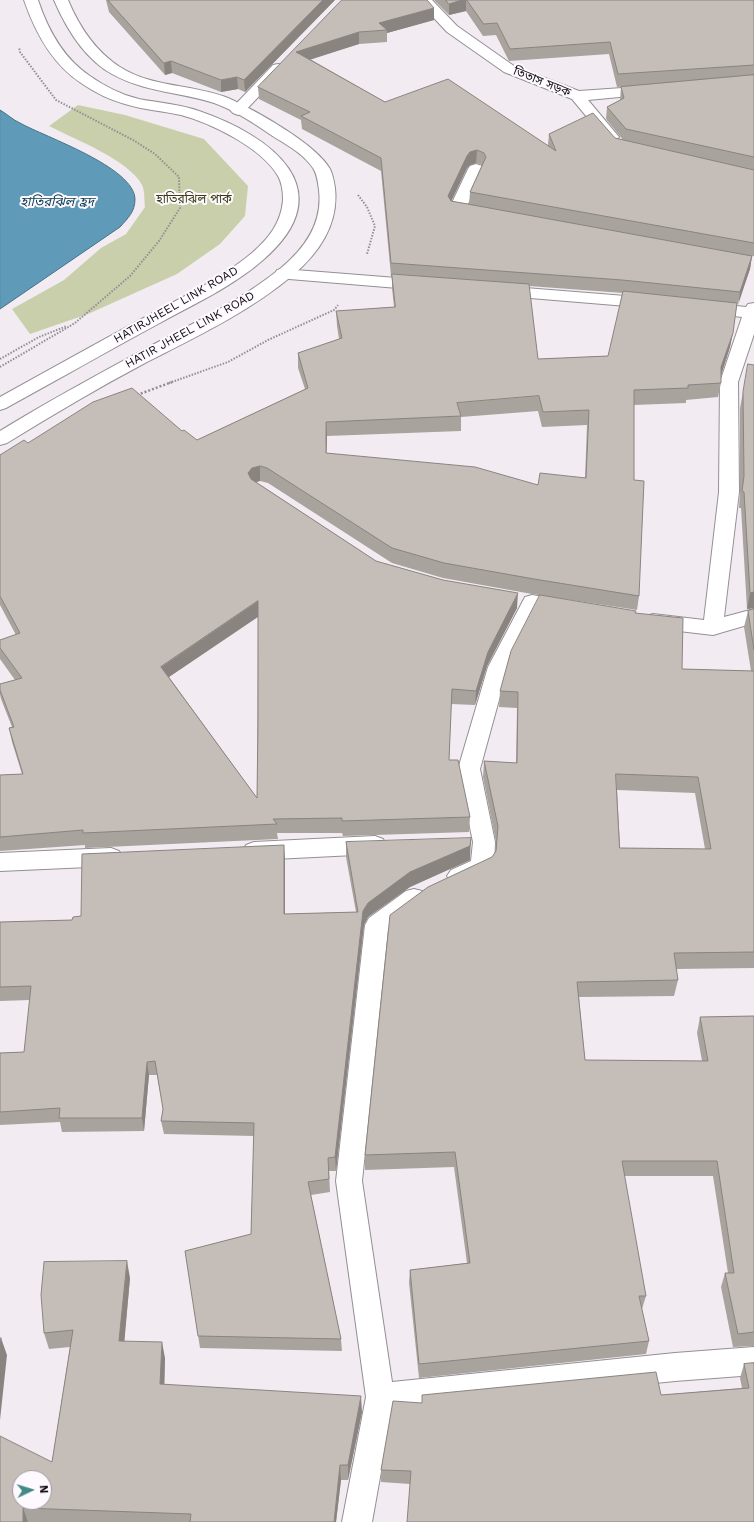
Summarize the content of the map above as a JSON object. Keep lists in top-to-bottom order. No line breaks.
{"streets":{"street":["তিতাস সড়ক","HATIRJHEEL LINK ROAD","HATIR JHEEL LINK ROAD"]},"water":["হাতিরঝিল হ্রদ"],"parks":["হাতিরঝিল পার্ক"],"north":"right"}
